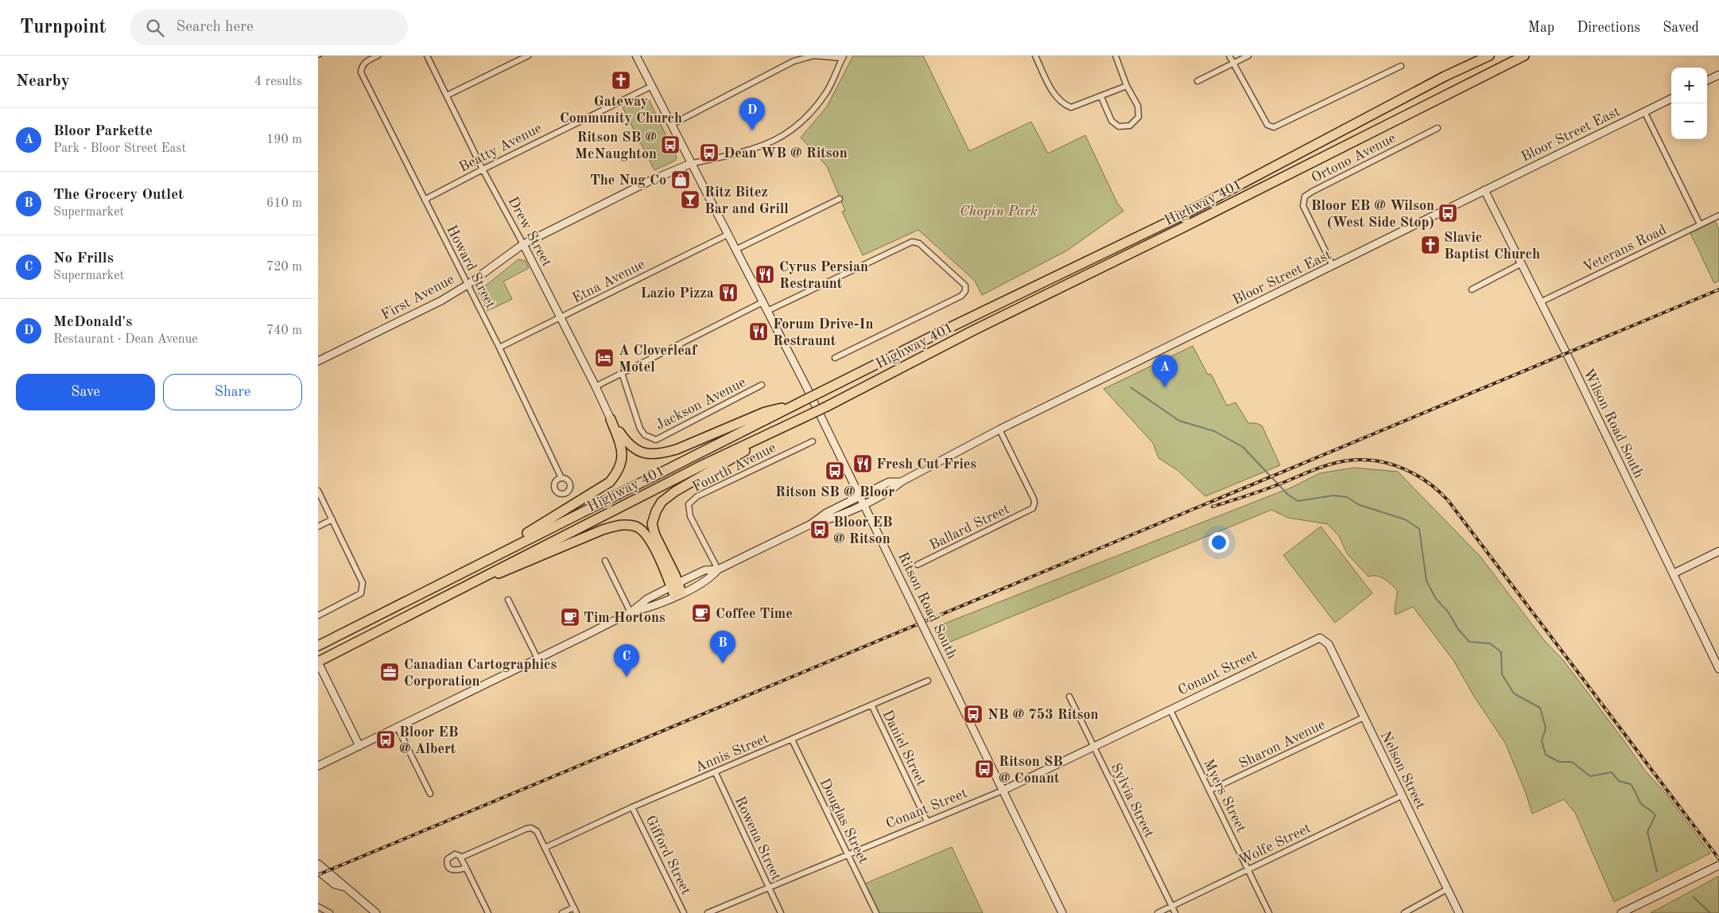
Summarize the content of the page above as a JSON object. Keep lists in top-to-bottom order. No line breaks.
{"streets":{"highway":["Highway 401"],"main road":["Bloor Street East","Drew Street","First Avenue","Wilson Road South","Ritson Road South","Conant Street","Nelson Street"],"street":["Beatty Avenue","Ortono Avenue","Veterans Road","Howard Street","Etna Avenue","Jackson Avenue","Fourth Avenue","Ballard Street","Sharon Avenue","Daniel Street","Annis Street","Myers Street","Sylvia Street","Douglas Street","Rowena Street","Wolfe Street","Gifford Street"]},"crossings":[["Bloor Street East","Ortono Avenue"],["Bloor Street East","Wilson Road South"],["Bloor Street East","Fourth Avenue"],["Bloor Street East","Ballard Street"],["Bloor Street East","Ritson Road South"],["Beatty Avenue","Drew Street"],["Beatty Avenue","Howard Street"],["Beatty Avenue","Ritson Road South"],["Drew Street","Etna Avenue"],["Drew Street","First Avenue"],["Veterans Road","Wilson Road South"],["Howard Street","Etna Avenue"],["Howard Street","First Avenue"],["Etna Avenue","Ritson Road South"],["First Avenue","Ritson Road South"],["Ritson Road South","Conant Street"],["Conant Street","Daniel Street"],["Conant Street","Nelson Street"],["Conant Street","Myers Street"],["Conant Street","Sylvia Street"],["Conant Street","Douglas Street"],["Conant Street","Rowena Street"],["Sharon Avenue","Nelson Street"],["Sharon Avenue","Myers Street"],["Daniel Street","Annis Street"],["Annis Street","Douglas Street"],["Annis Street","Rowena Street"],["Annis Street","Gifford Street"],["Nelson Street","Wolfe Street"],["Myers Street","Wolfe Street"],["Sylvia Street","Wolfe Street"]],"parks":["Chopin Park"],"places":{"church":["Gateway Community Church","Slavic Baptist Church"],"bus stop":["Ritson SB @ McNaughton","Dean WB @ Ritson","Bloor EB @ Wilson (West Side Stop)","Ritson SB @ Bloor","Bloor EB @ Ritson","NB @ 753 Ritson","Bloor EB @ Albert","Ritson SB @ Conant"],"shop":["The Nug Co"],"bar":["Ritz Bitez Bar and Grill"],"restaurant":["Cyrus Persian Restraunt","Lazio Pizza","Forum Drive-In Restraunt","Fresh Cut Fries"],"hotel":["A Cloverleaf Motel"],"cafe":["Coffee Time","Tim Hortons"],"office":["Canadian Cartographics Corporation"]},"page":{"header":"Turnpoint","search":"Search here","nav":["Map","Directions","Saved"],"heading":["Nearby","4 results"],"map_buttons":["+","−"],"pins":["D","A","B","C"],"list":[{"mark":"A","name":"Bloor Parkette","note":"Park · Bloor Street East","value":"190 m"},{"mark":"B","name":"The Grocery Outlet","note":"Supermarket","value":"610 m"},{"mark":"C","name":"No Frills","note":"Supermarket","value":"720 m"},{"mark":"D","name":"McDonald's","note":"Restaurant · Dean Avenue","value":"740 m"}],"buttons":["Save","Share"]}}
